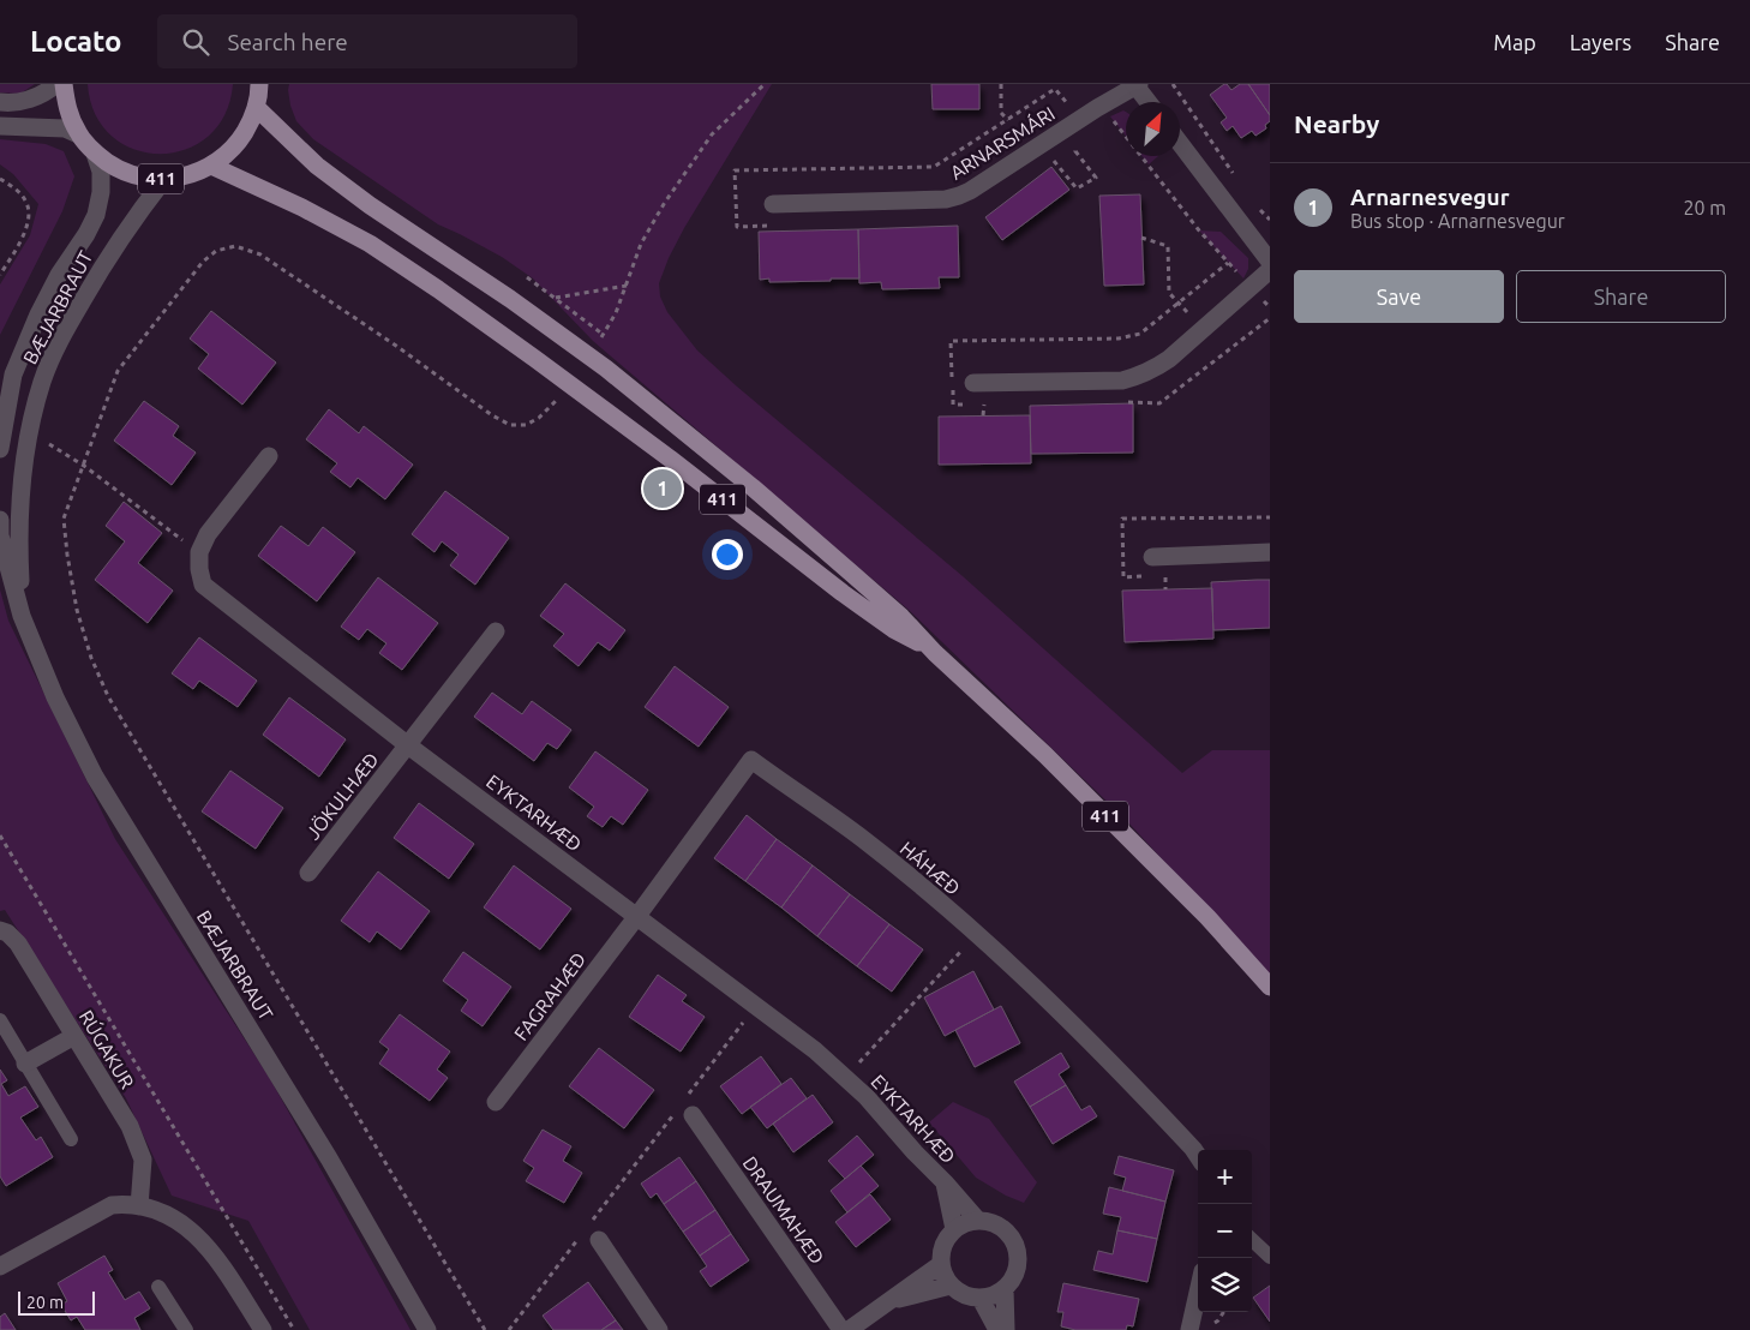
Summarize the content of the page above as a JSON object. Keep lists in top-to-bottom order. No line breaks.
{"streets":{"main road":["411"],"street":["ARNARSMÁRI","BÆJARBRAUT","JÖKULHÆÐ","EYKTARHÆÐ","HÁHÆÐ","FAGRAHÆÐ","RÚGAKUR","DRAUMAHÆÐ"]},"crossings":[["411","BÆJARBRAUT"],["JÖKULHÆÐ","EYKTARHÆÐ"],["EYKTARHÆÐ","HÁHÆÐ"],["EYKTARHÆÐ","FAGRAHÆÐ"],["HÁHÆÐ","FAGRAHÆÐ"]],"scale_bar":"20 m","north":"top right","page":{"header":"Locato","search":"Search here","nav":["Map","Layers","Share"],"heading":"Nearby","list":[{"mark":"1","name":"Arnarnesvegur","note":"Bus stop · Arnarnesvegur","value":"20 m"}],"buttons":["Save","Share"],"pins":"1","map_buttons":["+","−"],"scale":"20 m"}}
